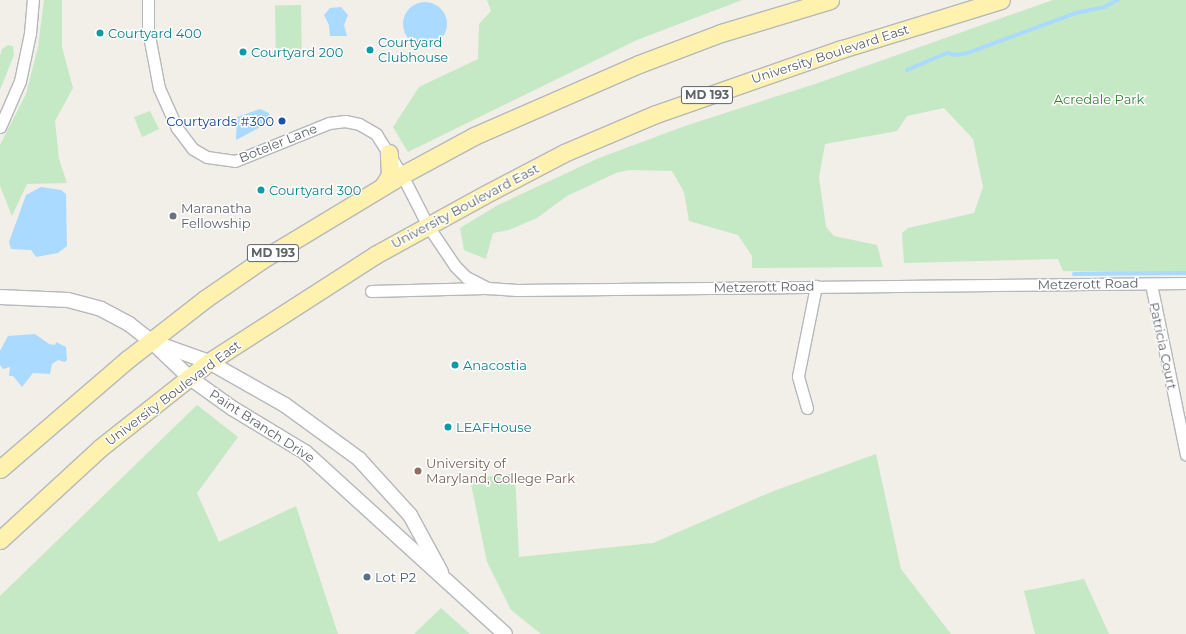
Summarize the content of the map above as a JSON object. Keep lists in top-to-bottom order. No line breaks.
{"streets":{"main road":["University Boulevard East","MD 193"],"street":["Boteler Lane","Metzerott Road","Patricia Court","Paint Branch Drive"]},"crossings":[["University Boulevard East","Metzerott Road"],["University Boulevard East","Paint Branch Drive"],["MD 193","Boteler Lane"],["MD 193","Metzerott Road"],["MD 193","Paint Branch Drive"],["Boteler Lane","Metzerott Road"],["Metzerott Road","Patricia Court"]],"parks":["Acredale Park"],"places":["Courtyard 400","Courtyard Clubhouse","Courtyard 200","Courtyards #300","Courtyard 300","Maranatha Fellowship","Anacostia","LEAFHouse","University of Maryland, College Park","Lot P2"]}
